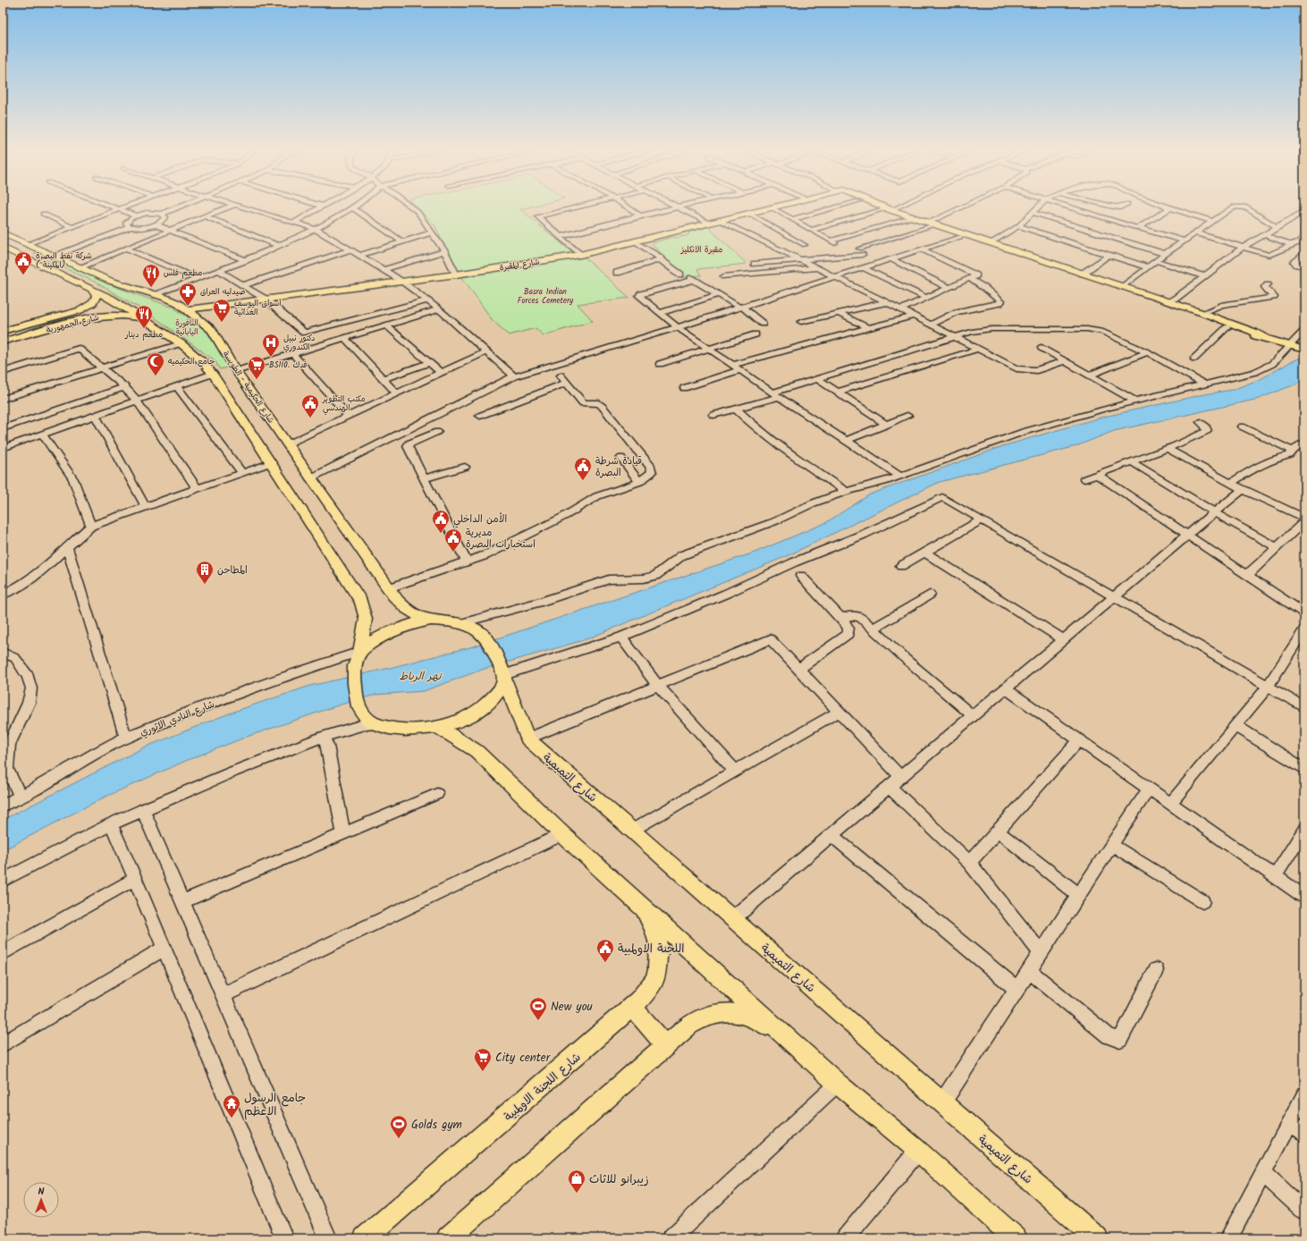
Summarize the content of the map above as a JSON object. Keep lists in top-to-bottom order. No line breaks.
{"streets":{"main road":["شارع المقبرة","شارع الجمهورية","شارع الحكيمية - الطويسة","شارع التميمية","شارع اللجنة الاولمبية"],"street":["شارع النادي الاثوري"]},"crossings":[["شارع المقبرة","شارع الحكيمية - الطويسة"]],"water":["نهر الرباط"],"parks":["مقبرة الانكليز","Basra Indian Forces Cemetery","النافورة اليابانية"],"places":{"public building":["شركة نفط البصرة ( المكينة)","مكتب التطوير الهندسي","قيادة شرطة البصرة","الأمن الداخلي","مديرية استخبارات البصرة","اللجنة الاولمبية"],"restaurant":["مطعم فلس","مطعم دينار"],"pharmacy":["صيدليه العراق"],"supermarket":["أسواق اليوسف الغذائية","BS110. فدك","City center"],"hospital":["دكتور نبيل الكندوري"],"mosque":["جامع الحكيميه"],"building":["المطاحن"],"sports":["New you","Golds gym"],"temple":["جامع الرسول الاعظم"],"shop":["زيبرانو للاثاث"]},"north":"top"}
